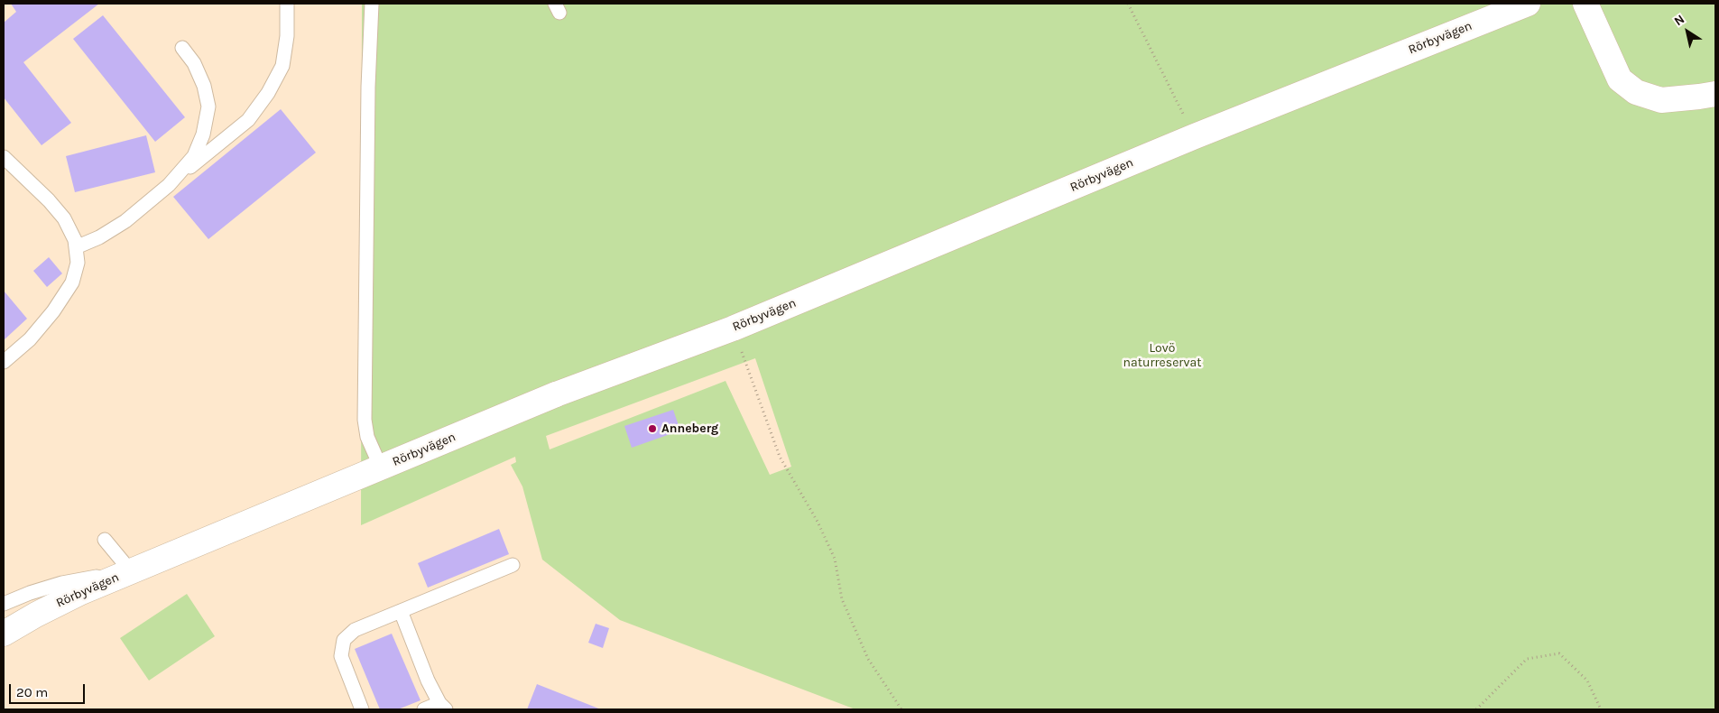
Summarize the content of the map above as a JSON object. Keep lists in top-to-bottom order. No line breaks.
{"streets":{"street":["Rörbyvägen"]},"parks":["Lovö naturreservat"],"places":["Anneberg"],"scale_bar":"20 m","north":"top left"}
